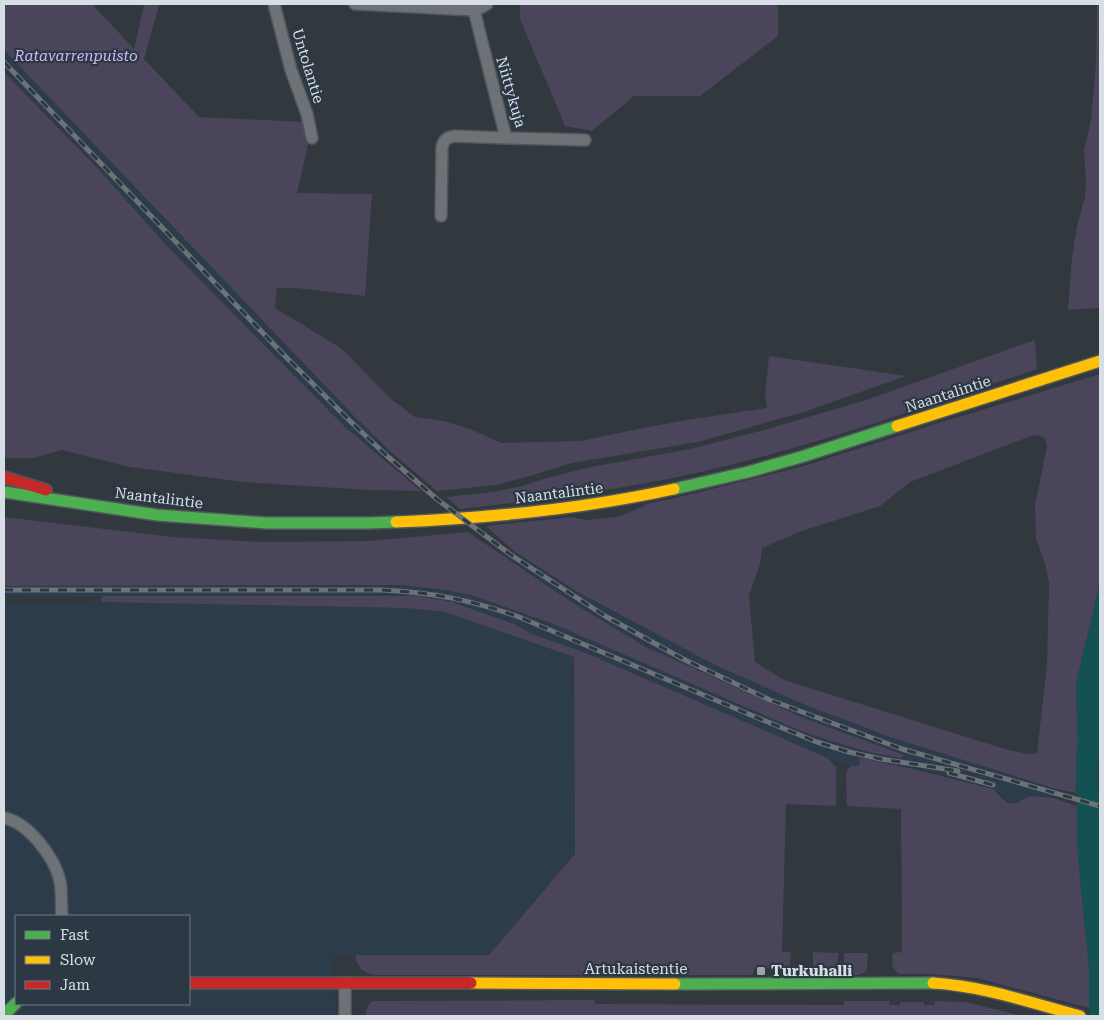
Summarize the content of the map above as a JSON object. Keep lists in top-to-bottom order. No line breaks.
{"streets":{"main road":["Naantalintie","Artukaistentie"],"street":["Untolantie","Niittykuja"]},"parks":["Ratavarrenpuisto"],"places":{"transit":["Turkuhalli"]},"legend":["Fast","Slow","Jam"]}
